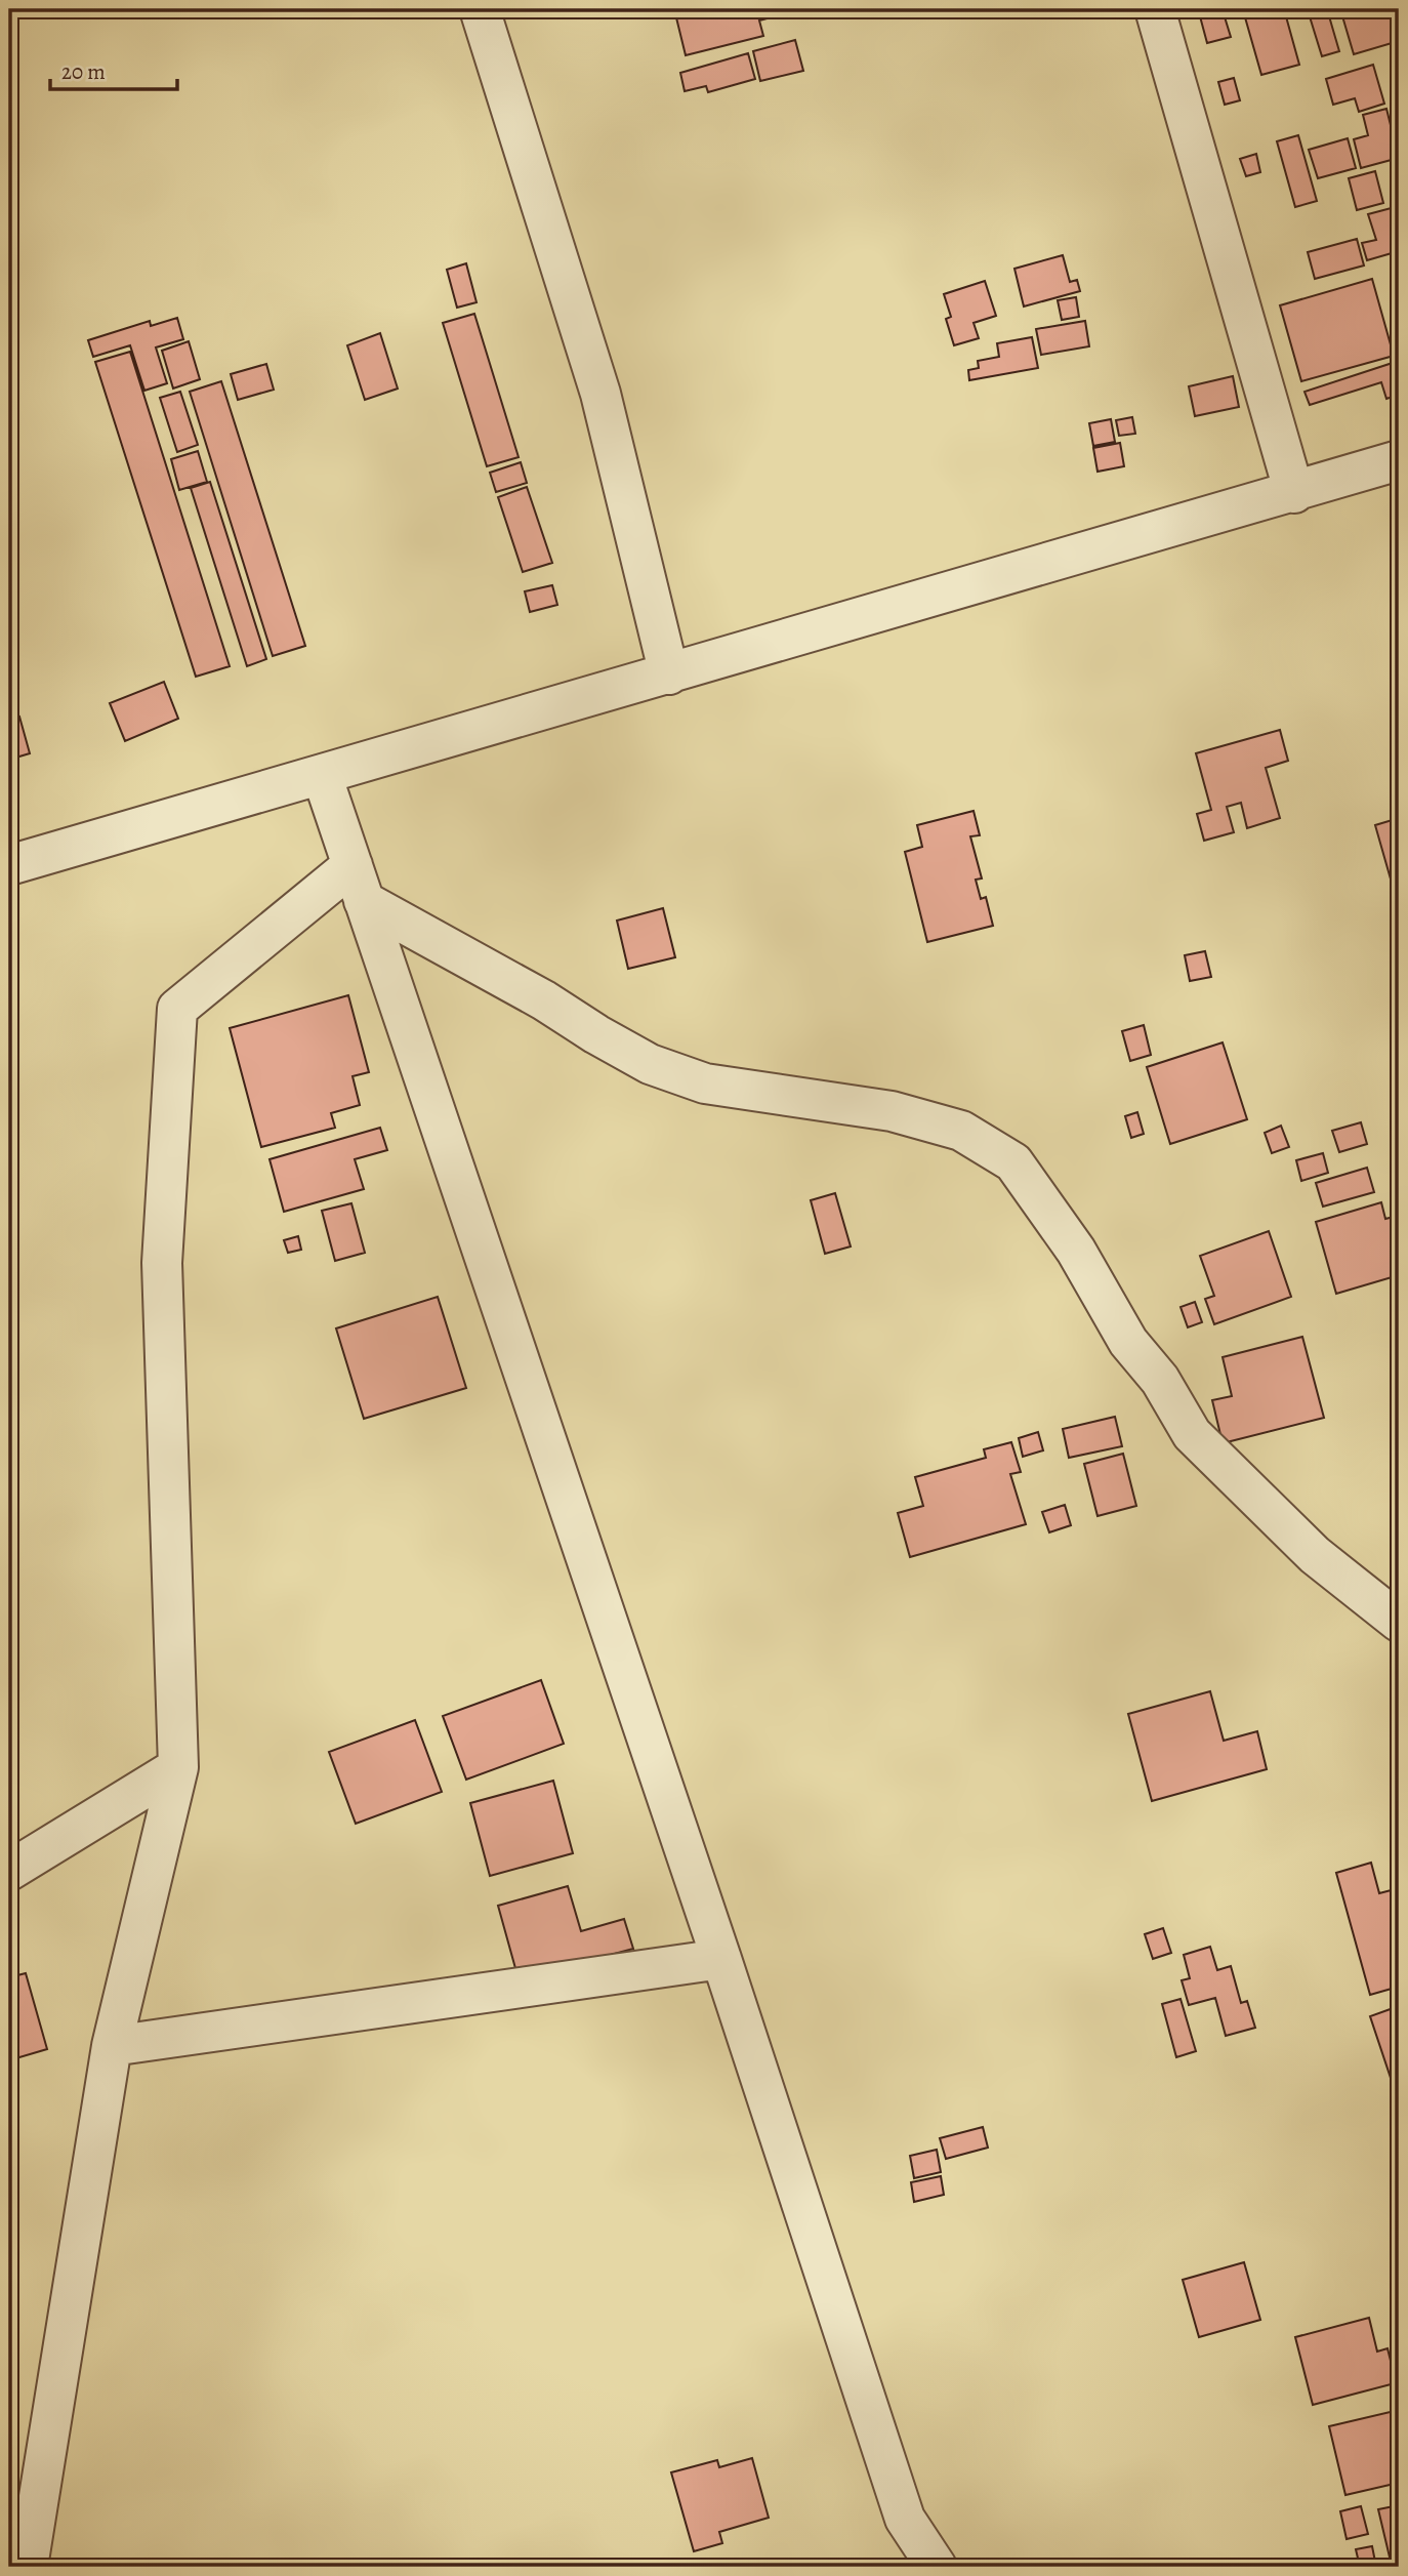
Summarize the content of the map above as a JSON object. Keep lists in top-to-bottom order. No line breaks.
{"scale_bar":"20 m"}
